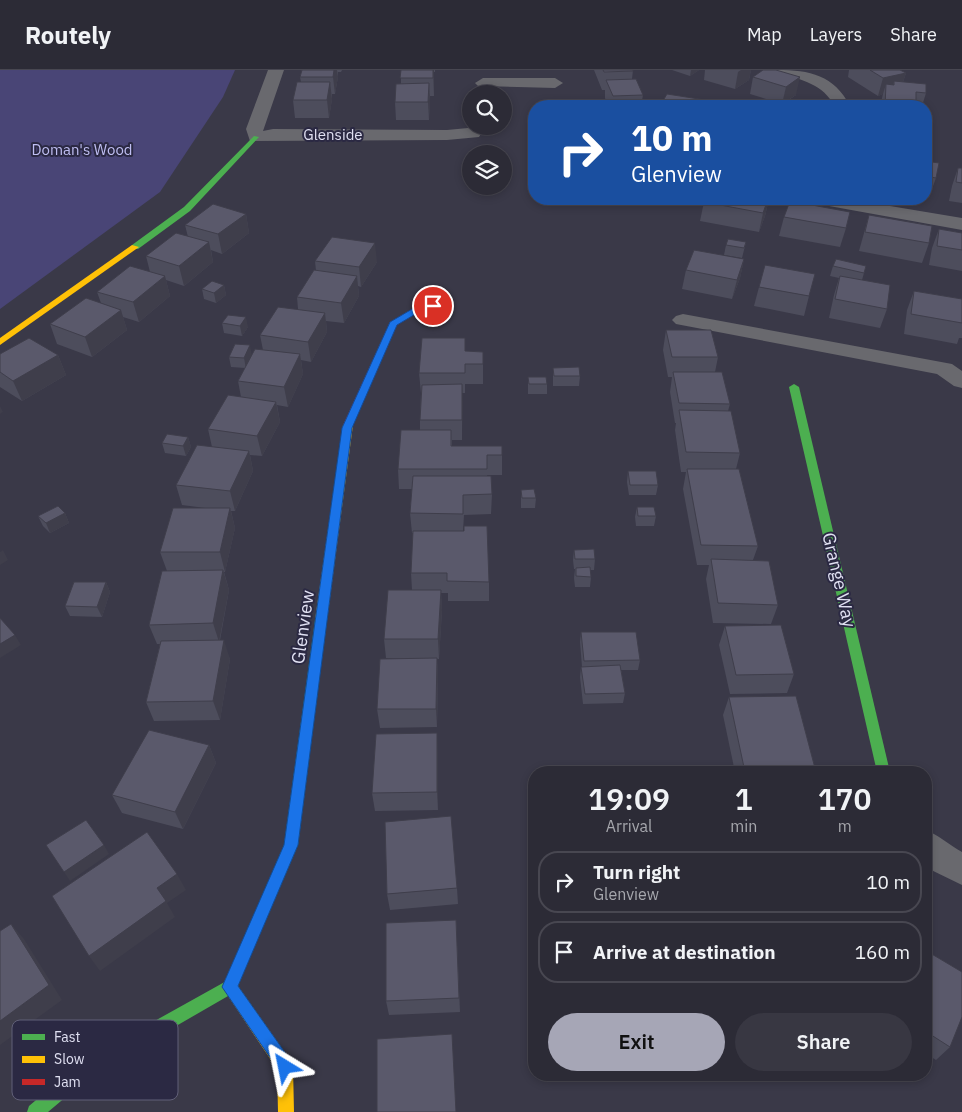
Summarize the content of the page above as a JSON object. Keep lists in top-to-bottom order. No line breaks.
{"streets":{"street":["Glenside","Grange Way","Glenview"]},"parks":["Doman's Wood"],"legend":["Fast","Slow","Jam"],"page":{"header":"Routely","nav":["Map","Layers","Share"],"turn":["10 m","Glenview"],"eta":["19:09","Arrival","1","min","170","m"],"list":[{"name":"Turn right","note":"Glenview","value":"10 m"},{"name":"Arrive at destination","value":"160 m"}],"buttons":["Exit","Share"]}}
